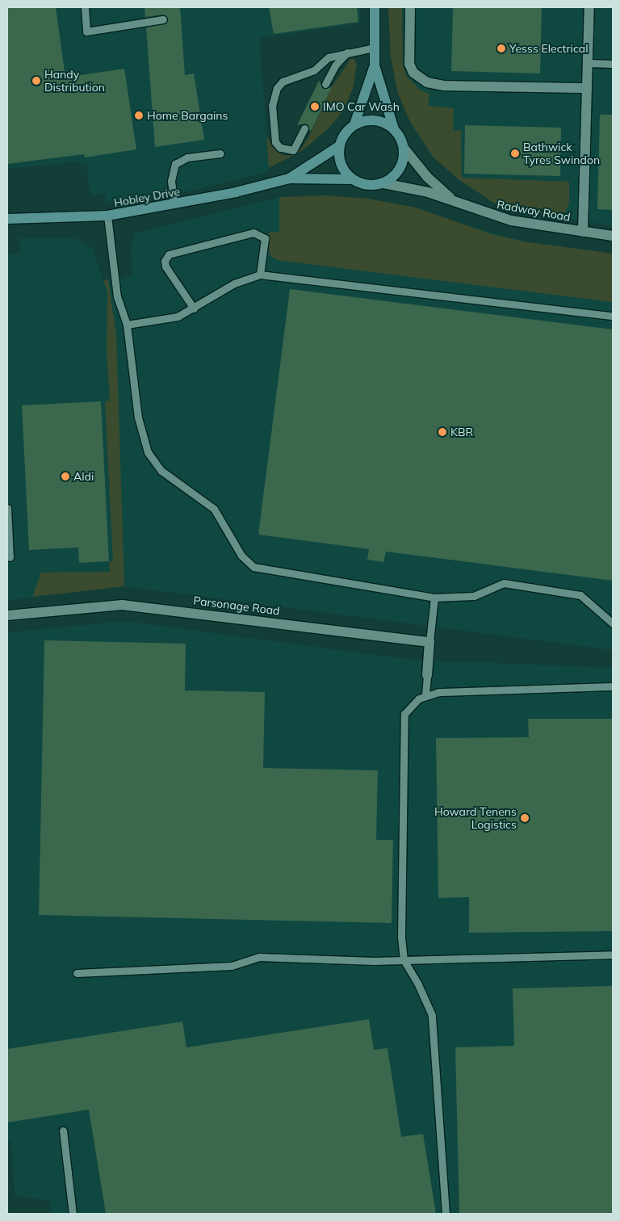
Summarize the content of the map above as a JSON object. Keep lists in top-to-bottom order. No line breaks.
{"streets":{"main road":["Hobley Drive"],"street":["Radway Road","Parsonage Road"]},"crossings":[["Hobley Drive","Radway Road"]],"places":["Yesss Electrical","Handy Distribution","IMO Car Wash","Home Bargains","Bathwick Tyres Swindon","KBR","Aldi","Howard Tenens Logistics"]}
